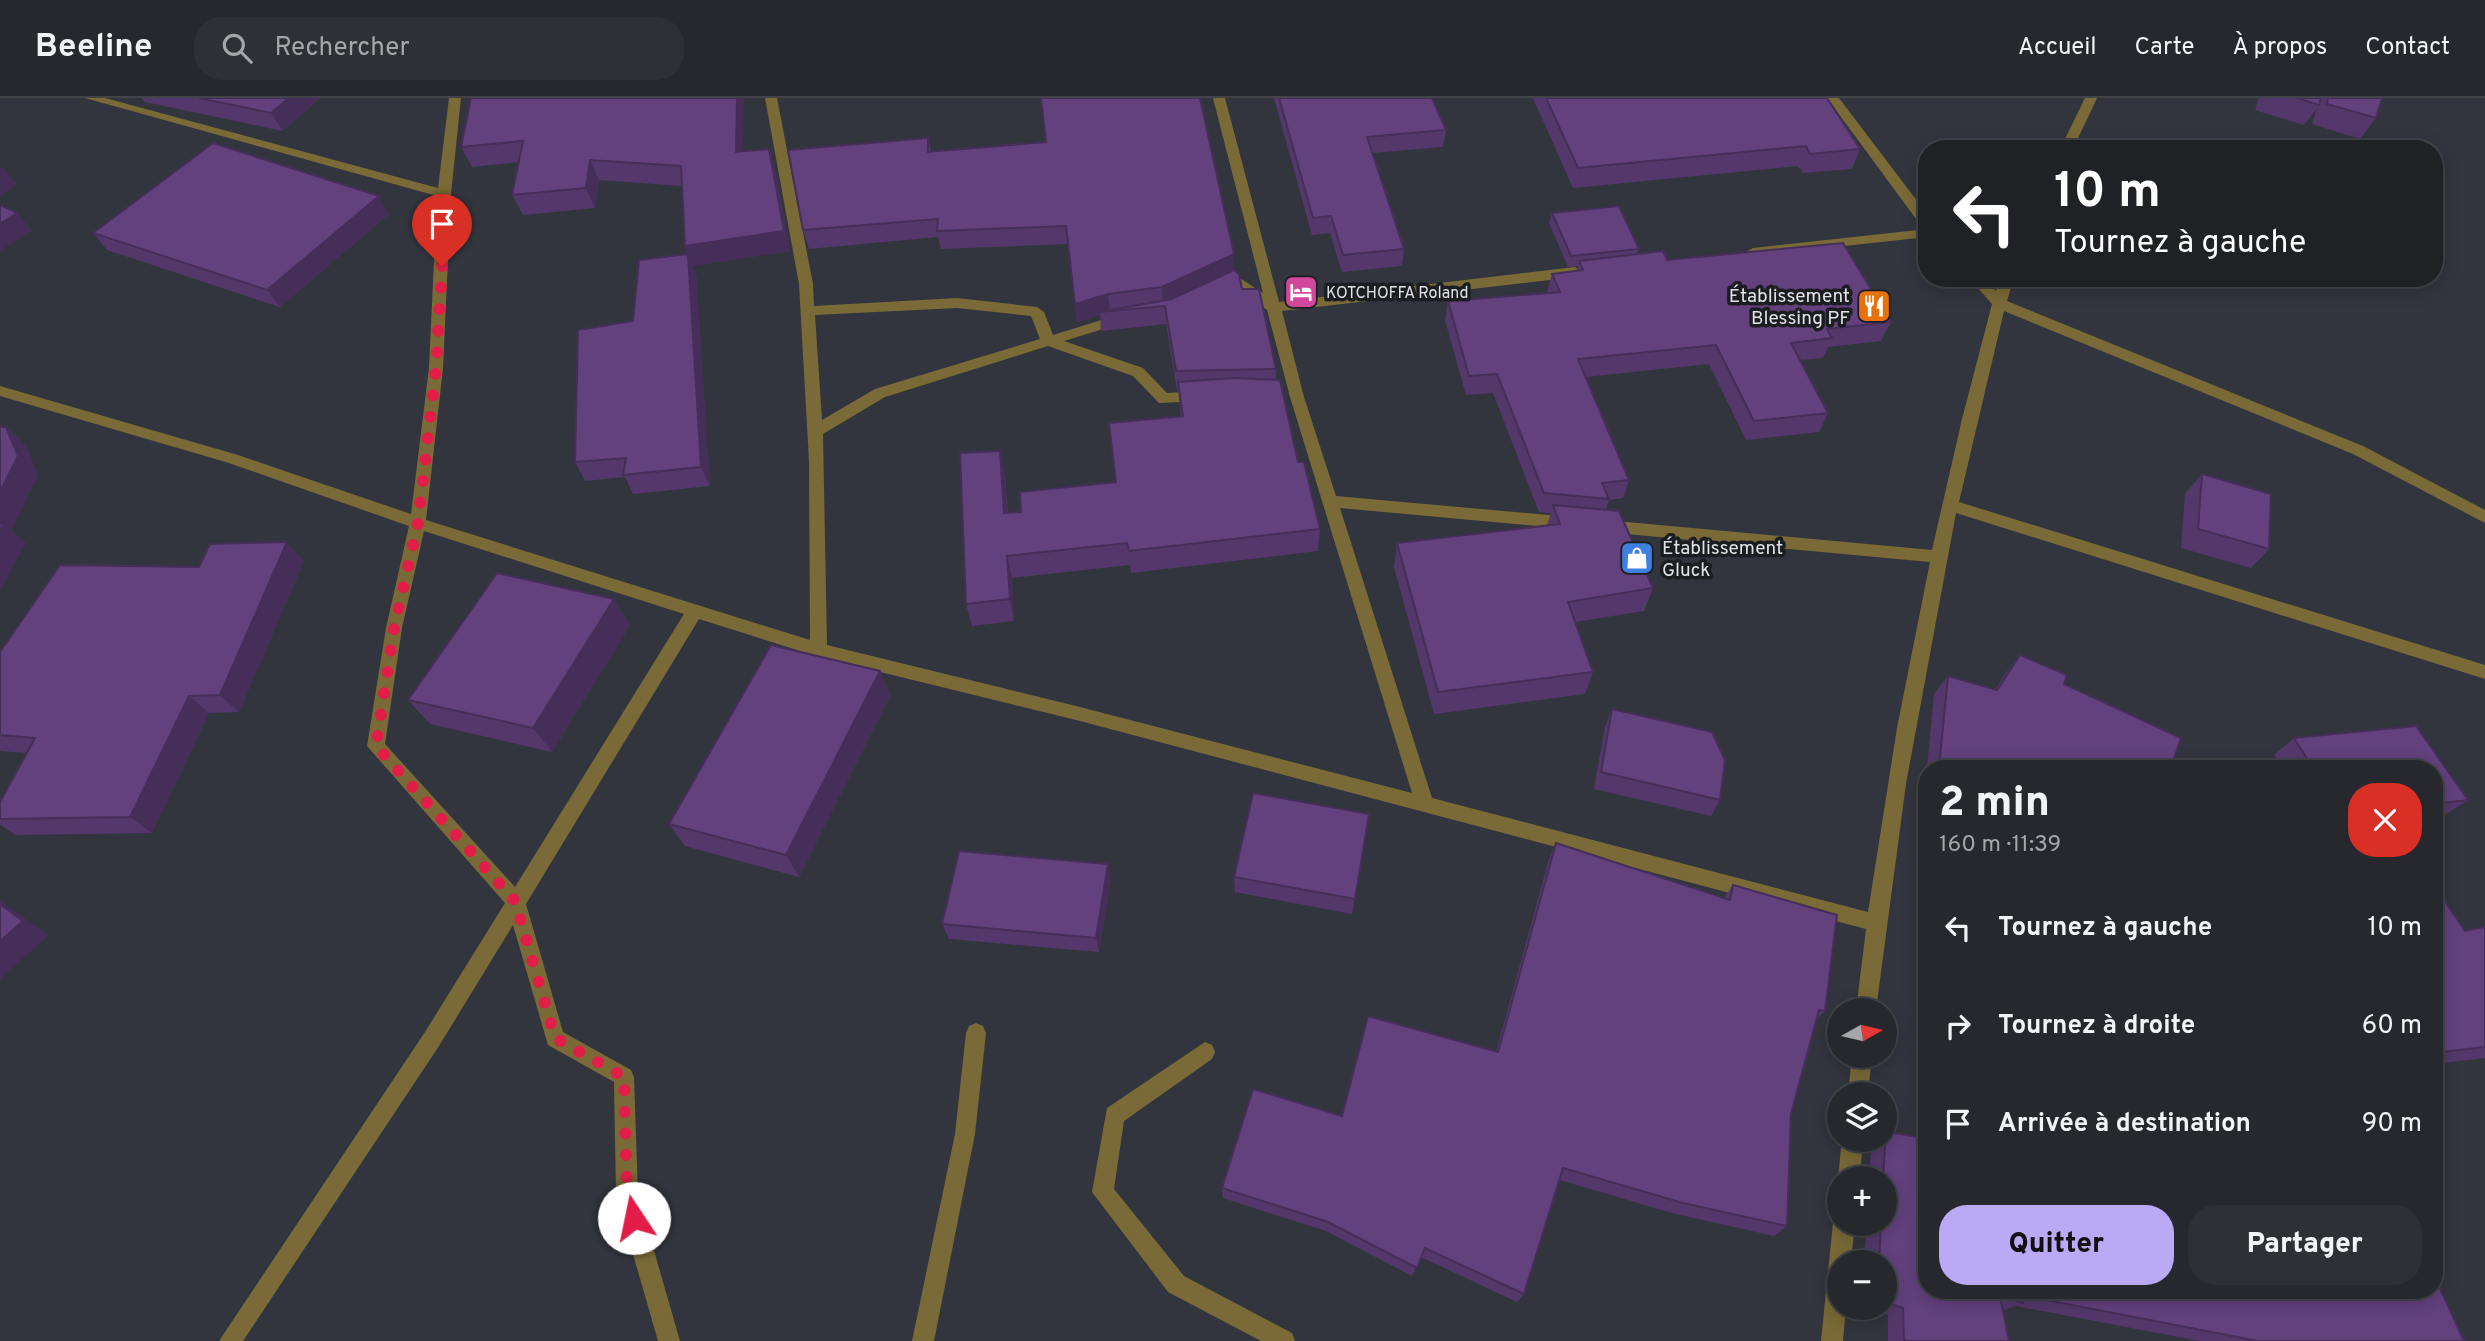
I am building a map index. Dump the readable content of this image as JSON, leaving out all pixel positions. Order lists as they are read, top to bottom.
{
  "places": {
    "hotel": ["KOTCHOFFA Roland"],
    "restaurant": ["Établissement Blessing PF"],
    "shop": ["Établissement Gluck"]
  },
  "north": "right",
  "page": {
    "header": "Beeline",
    "search": "Rechercher",
    "nav": [
      "Accueil",
      "Carte",
      "À propos",
      "Contact"
    ],
    "turn": ["10 m", "Tournez à gauche"],
    "heading": ["2 min", "160 m · 11:39"],
    "list": [
      {
        "name": "Tournez à gauche",
        "value": "10 m"
      },
      {
        "name": "Tournez à droite",
        "value": "60 m"
      },
      {
        "name": "Arrivée à destination",
        "value": "90 m"
      }
    ],
    "map_buttons": ["+", "−"],
    "buttons": ["Quitter", "Partager"]
  }
}
